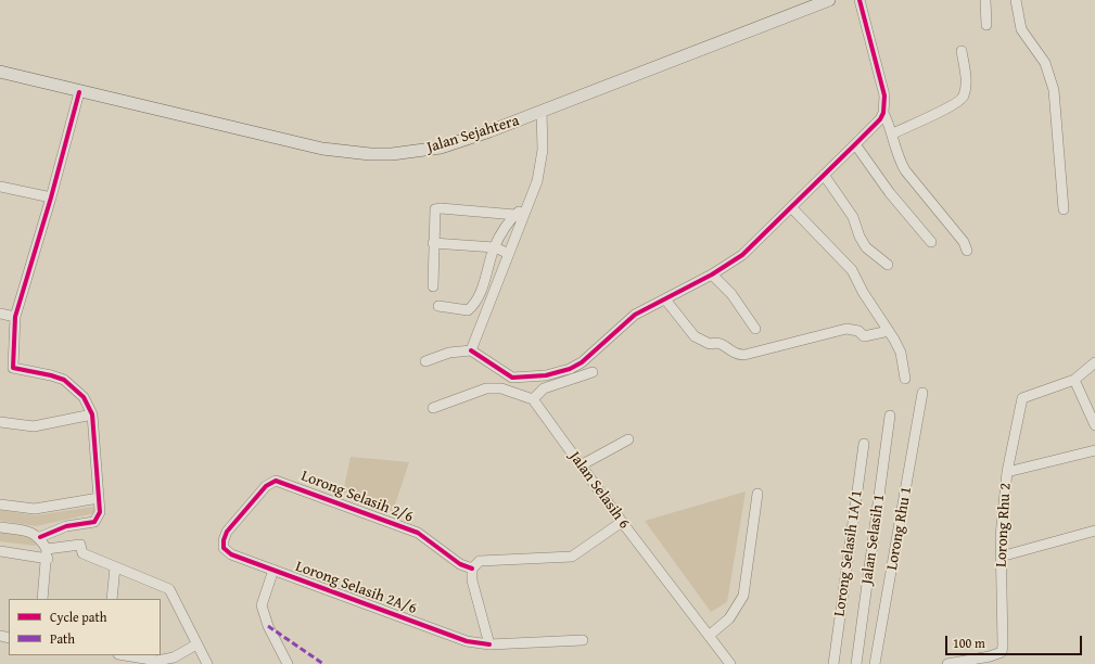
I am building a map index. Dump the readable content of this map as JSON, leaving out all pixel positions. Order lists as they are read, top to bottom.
{
  "streets": {
    "main road": ["Jalan Sejahtera"],
    "street": [
      "Jalan Selasih 6",
      "Lorong Selasih 2/6",
      "Lorong Rhu 2",
      "Lorong Rhu 1",
      "Jalan Selasih 1",
      "Lorong Selasih 1A/1",
      "Lorong Selasih 2A/6"
    ]
  },
  "crossings": [
    ["Lorong Selasih 2/6", "Lorong Selasih 2A/6"]
  ],
  "legend": ["Cycle path", "Path"],
  "scale_bar": "100 m"
}
